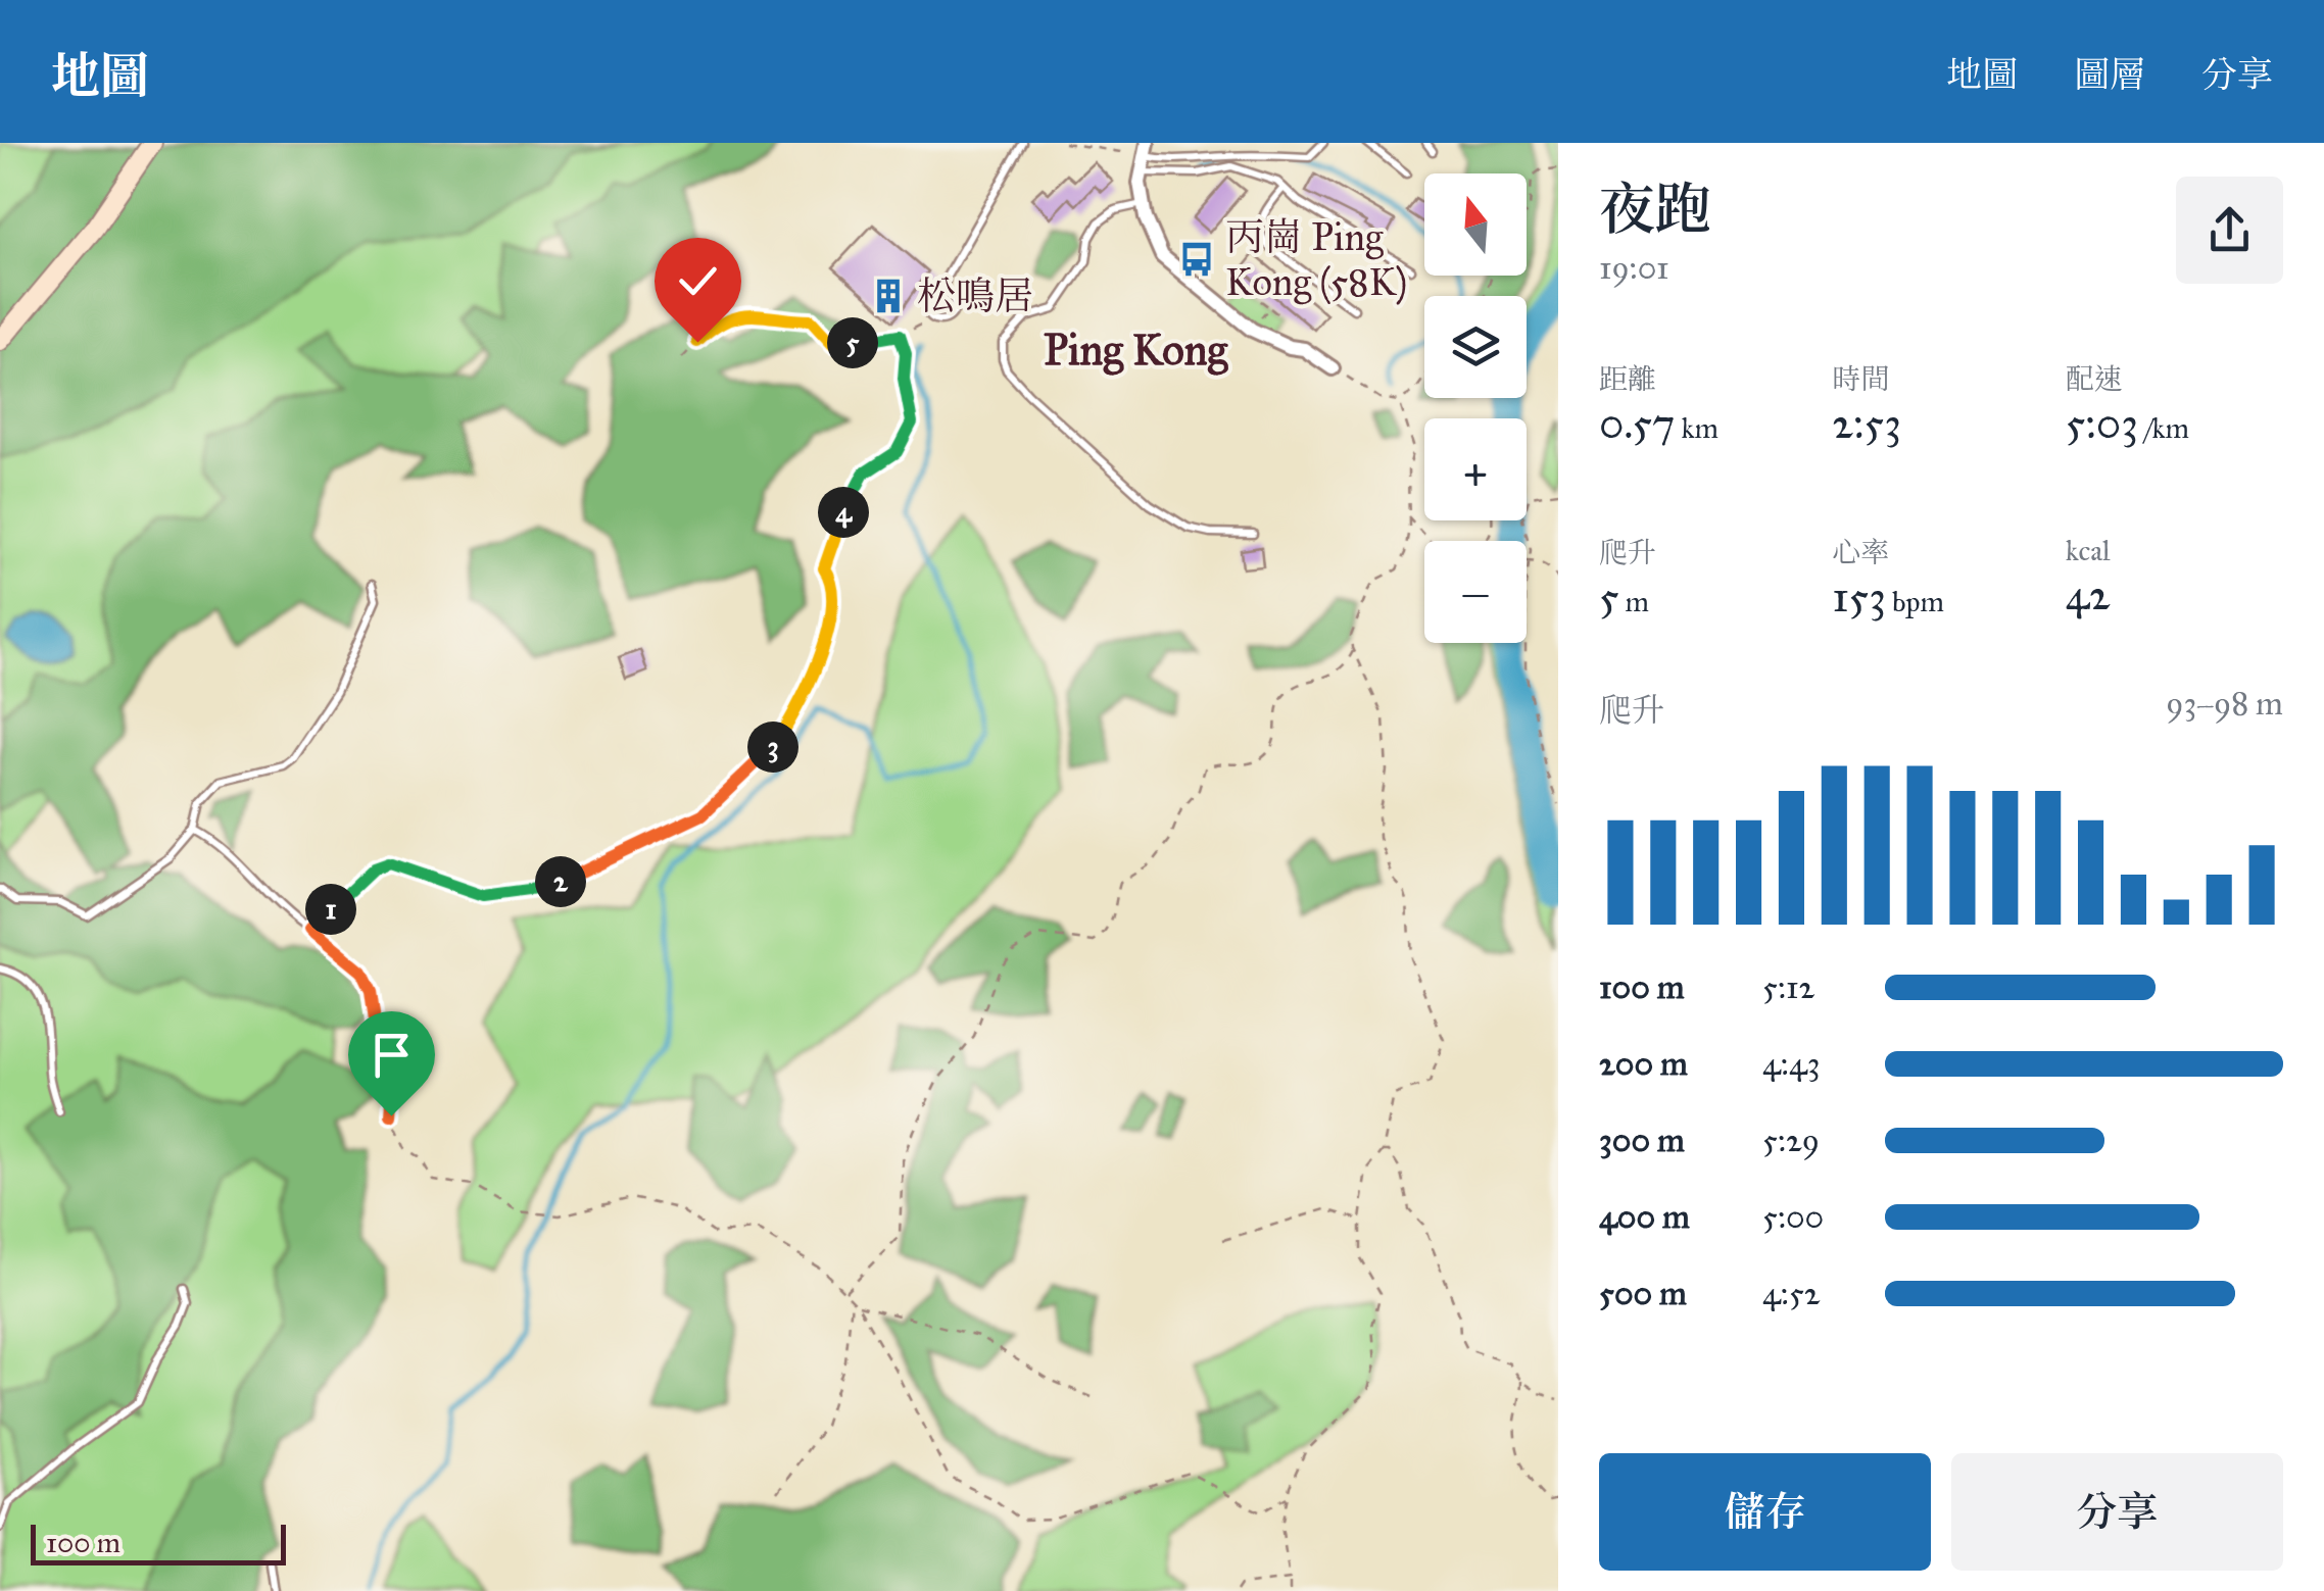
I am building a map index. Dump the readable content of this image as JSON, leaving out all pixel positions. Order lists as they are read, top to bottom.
{
  "districts": ["Ping Kong"],
  "places": {
    "bus stop": ["丙崗 Ping Kong (58K)"],
    "building": ["松鳴居"]
  },
  "scale_bar": "100 m",
  "north": "top",
  "page": {
    "header": "地圖",
    "nav": ["地圖", "圖層", "分享"],
    "heading": ["夜跑", "19:01"],
    "map_buttons": ["+", "−"],
    "stats": [
      ["距離", "0.57 km"],
      ["時間", "2:53"],
      ["配速", "5:03 /km"],
      ["爬升", "5 m"],
      ["心率", "153 bpm"],
      ["kcal", "42"]
    ],
    "pins": [
      "5",
      "4",
      "3",
      "2",
      "1"
    ],
    "chart": ["爬升", "93–98 m"],
    "list": [
      {
        "name": "100 m",
        "note": "5:12"
      },
      {
        "name": "200 m",
        "note": "4:43"
      },
      {
        "name": "300 m",
        "note": "5:29"
      },
      {
        "name": "400 m",
        "note": "5:00"
      },
      {
        "name": "500 m",
        "note": "4:52"
      }
    ],
    "buttons": ["儲存", "分享"],
    "scale": "100 m"
  }
}
